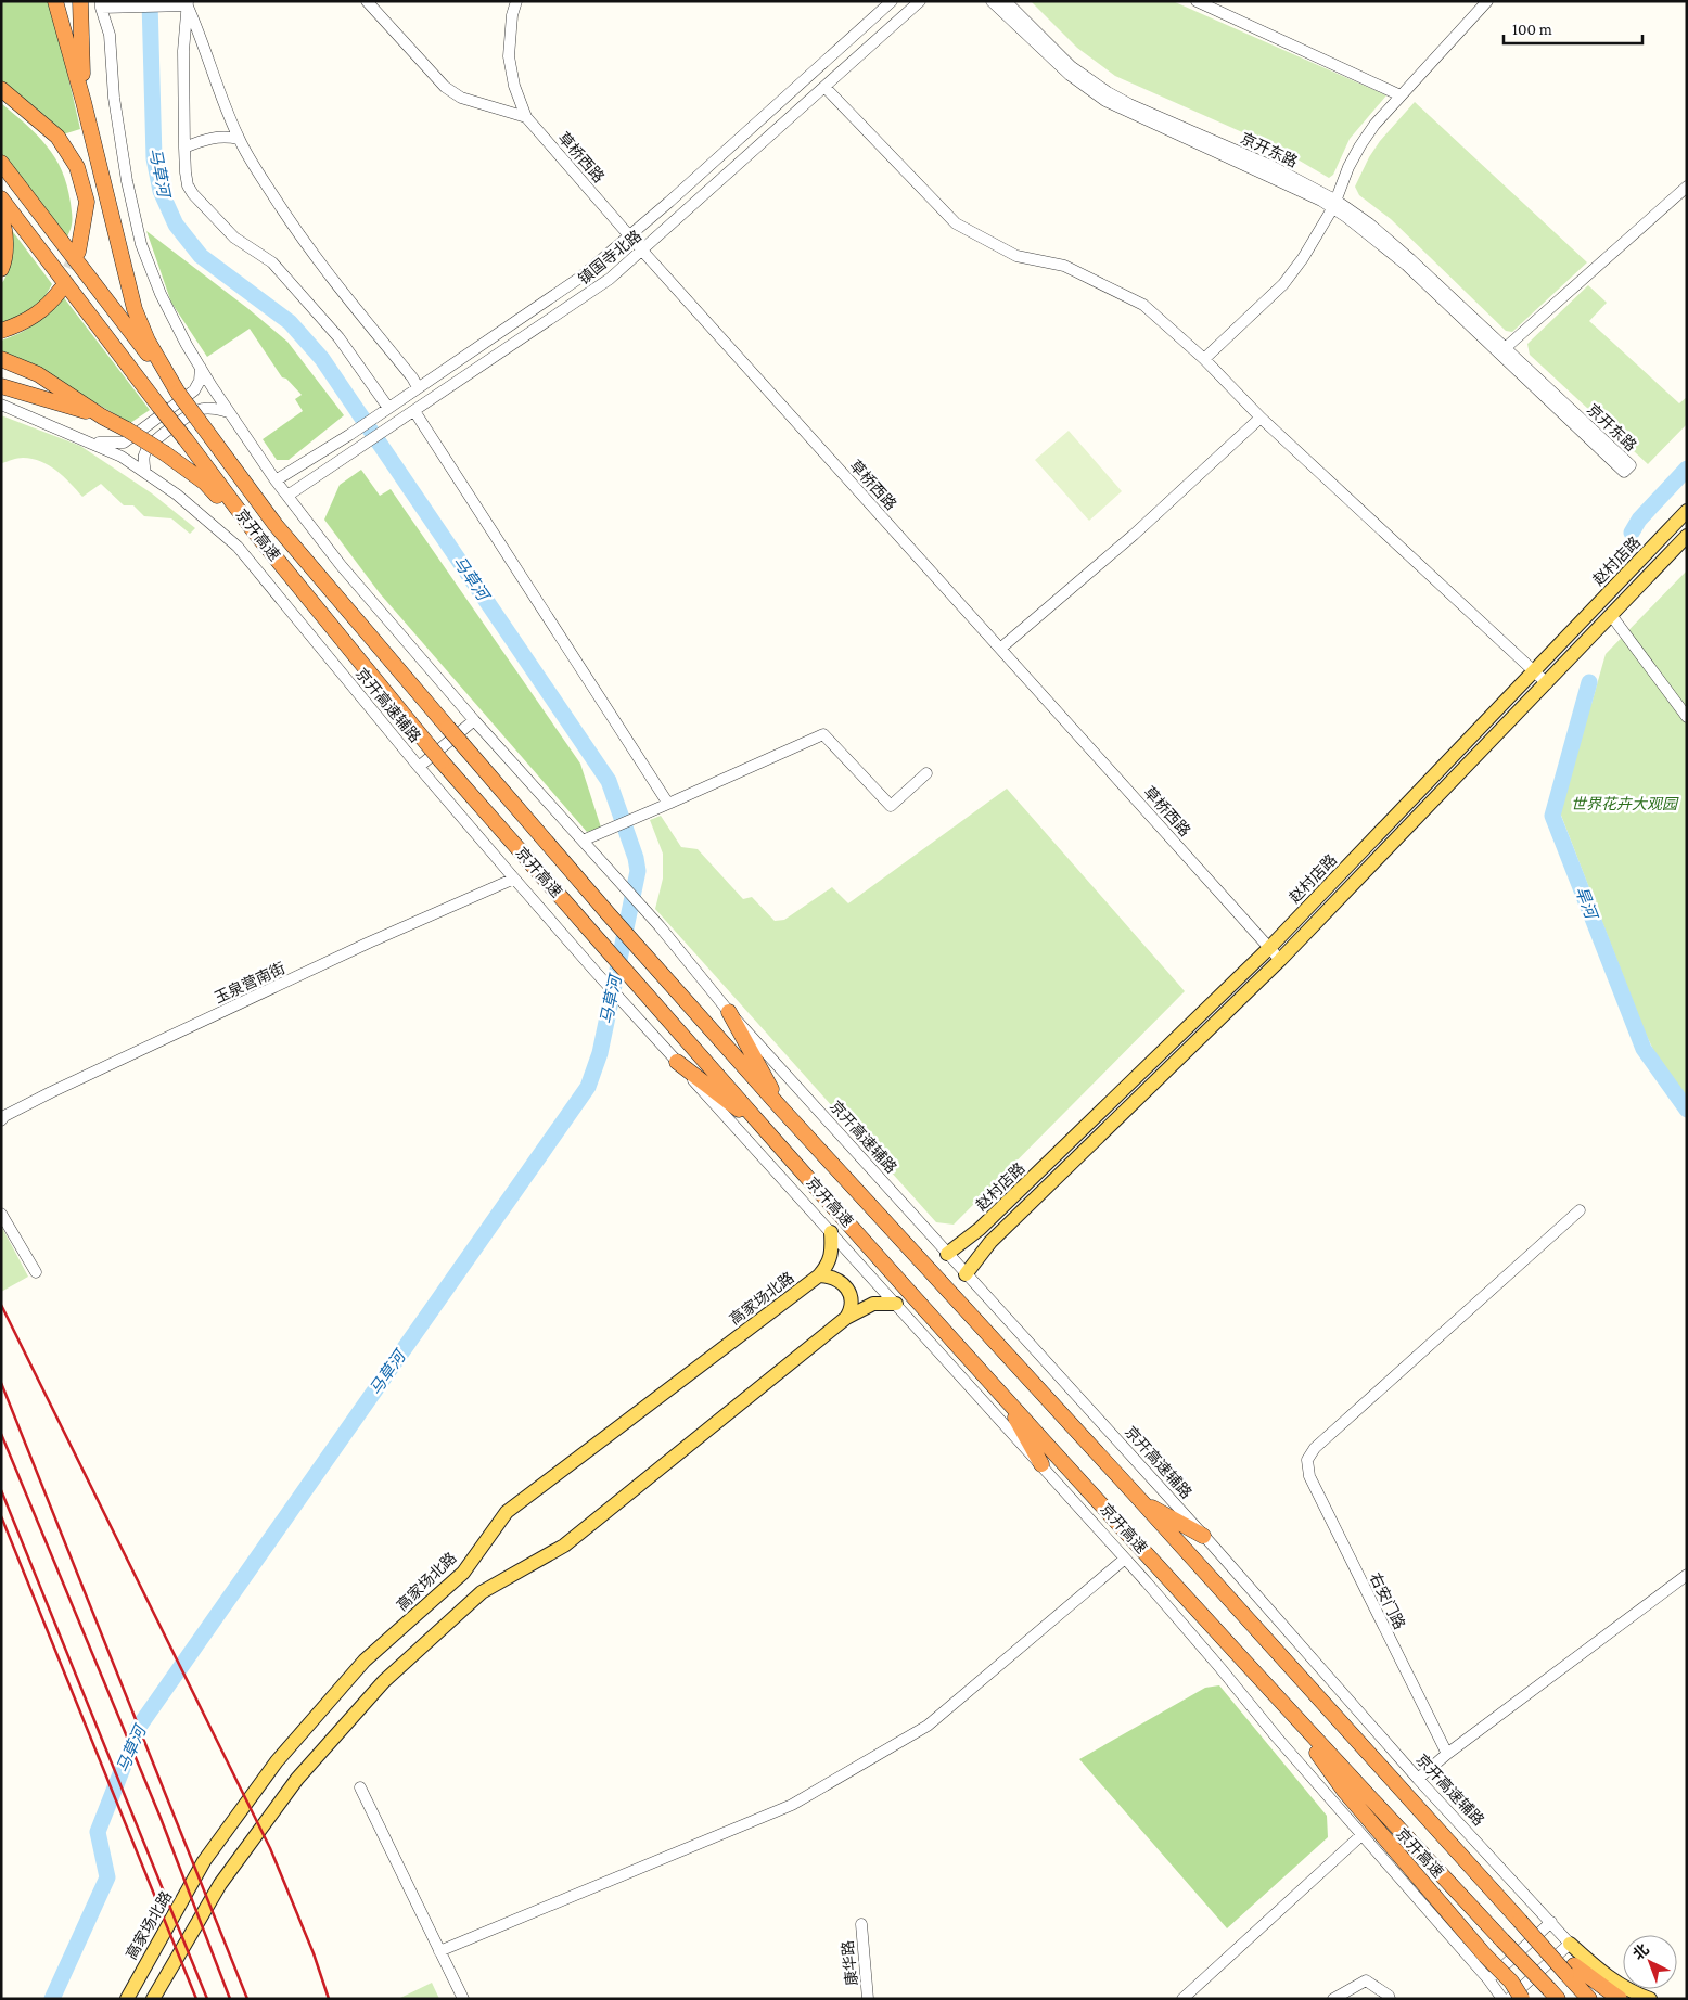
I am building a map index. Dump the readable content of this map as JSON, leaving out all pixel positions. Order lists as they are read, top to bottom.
{
  "streets": {
    "highway": ["京开高速"],
    "main road": ["赵村店路", "京开高速辅路", "高家场北路"],
    "street": [
      "京开东路",
      "草桥西路",
      "镇国寺北路",
      "玉泉营南街",
      "右安门路",
      "康华路"
    ]
  },
  "crossings": [
    ["草桥西路", "镇国寺北路"],
    ["草桥西路", "赵村店路"],
    ["赵村店路", "京开高速辅路"],
    ["京开高速辅路", "玉泉营南街"]
  ],
  "water": ["马草河", "旱河"],
  "parks": ["世界花卉大观园"],
  "scale_bar": "100 m",
  "north": "top left"
}
